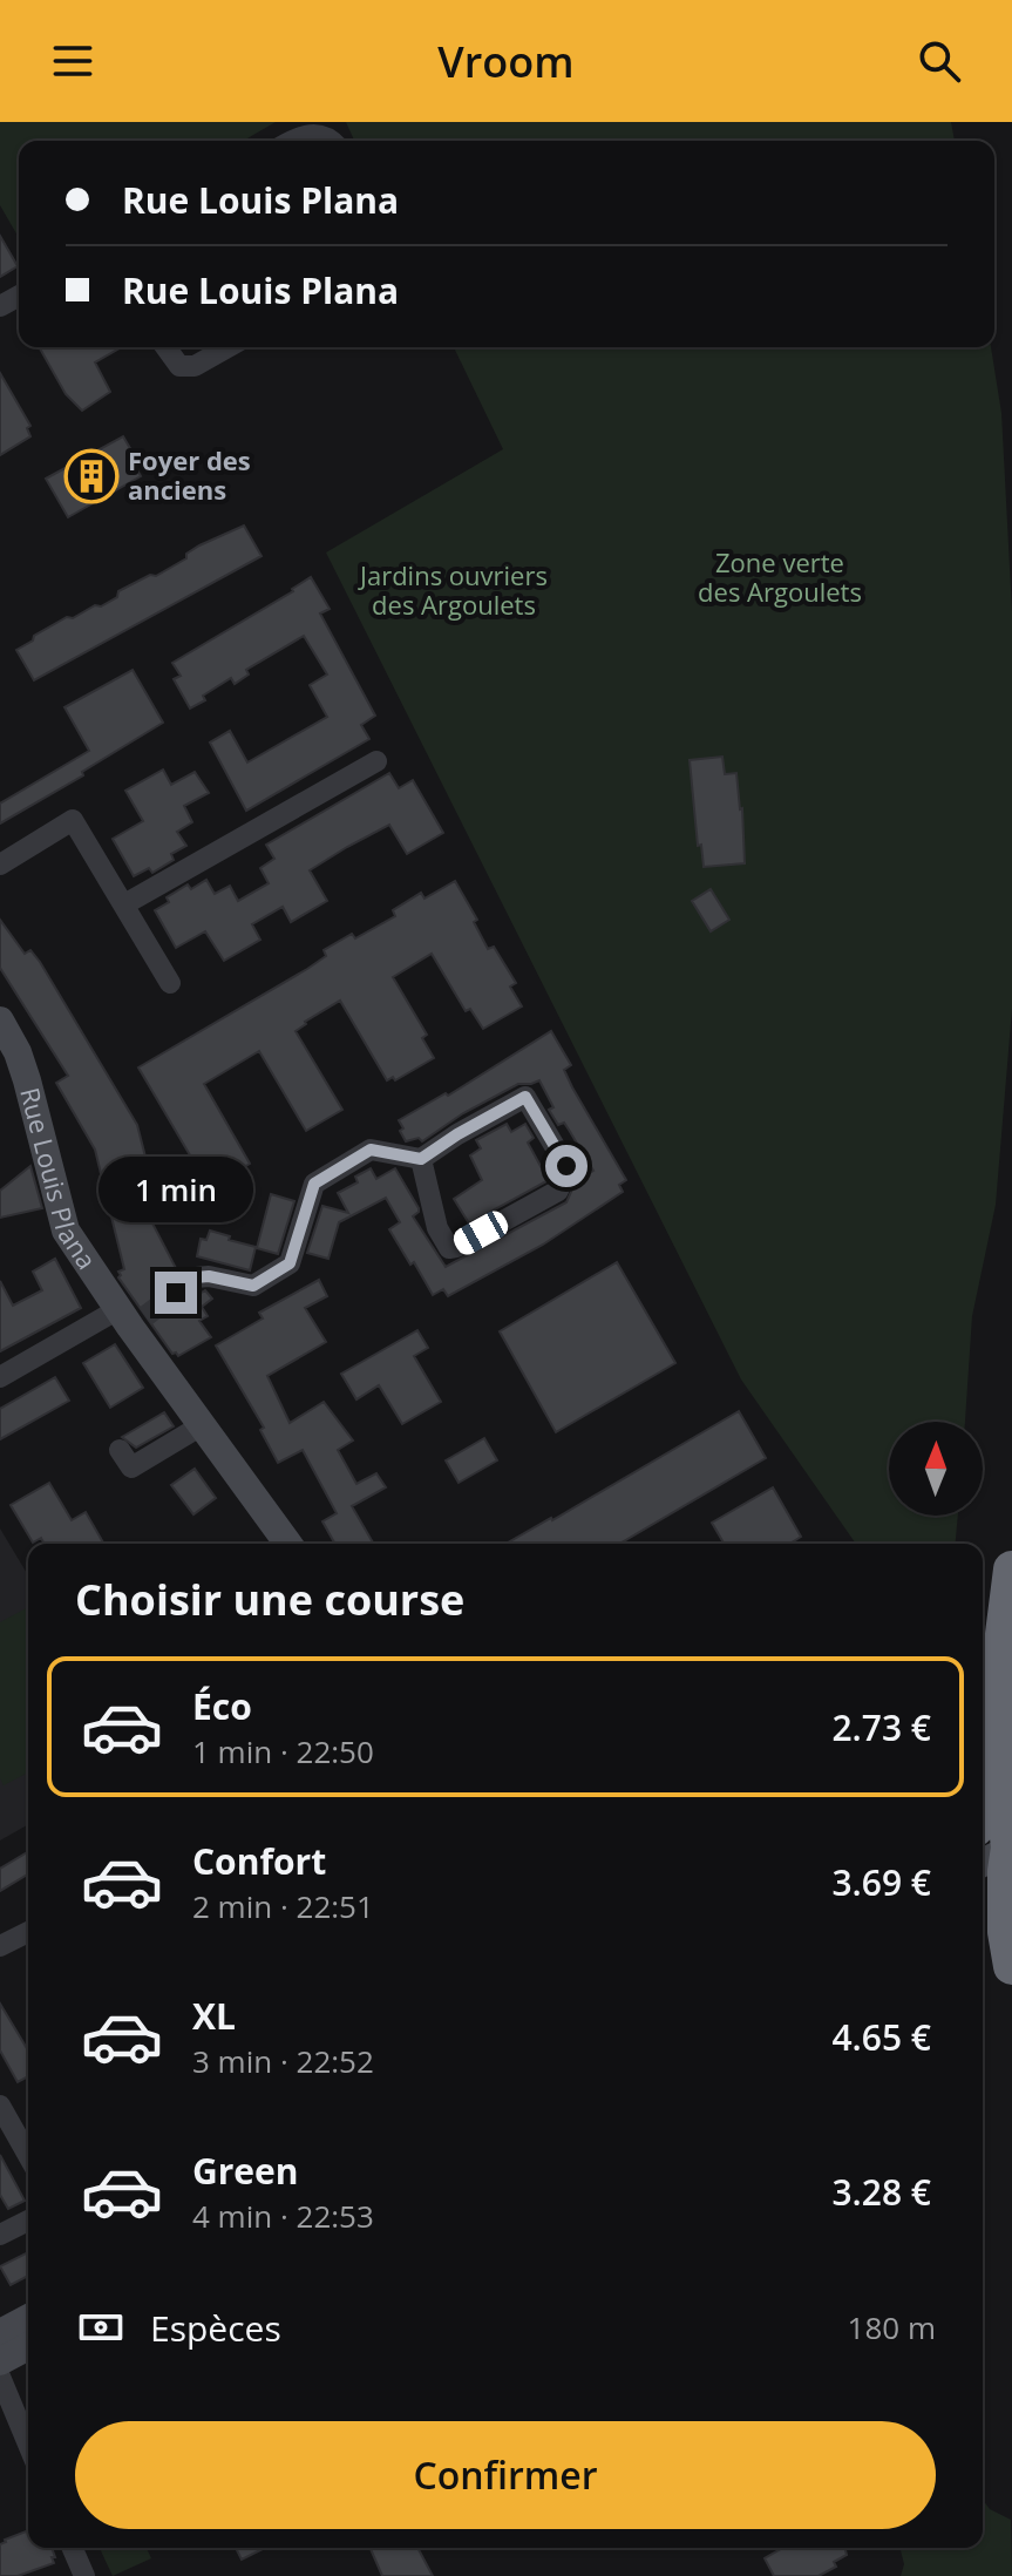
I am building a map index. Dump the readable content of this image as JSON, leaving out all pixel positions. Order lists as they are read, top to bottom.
{
  "streets": {
    "street": ["Rue Louis Plana"]
  },
  "parks": ["Zone verte des Argoulets", "Jardins ouvriers des Argoulets"],
  "places": {
    "building": ["Foyer des anciens"]
  },
  "north": "top",
  "page": {
    "header": "Vroom",
    "banner": ["Rue Louis Plana", "Rue Louis Plana"],
    "bubble": "1 min",
    "heading": "Choisir une course",
    "list": [
      {
        "name": "Éco",
        "note": "1 min · 22:50",
        "value": "2.73 €"
      },
      {
        "name": "Confort",
        "note": "2 min · 22:51",
        "value": "3.69 €"
      },
      {
        "name": "XL",
        "note": "3 min · 22:52",
        "value": "4.65 €"
      },
      {
        "name": "Green",
        "note": "4 min · 22:53",
        "value": "3.28 €"
      }
    ],
    "pay": ["Espèces", "180 m"],
    "buttons": "Confirmer"
  }
}
